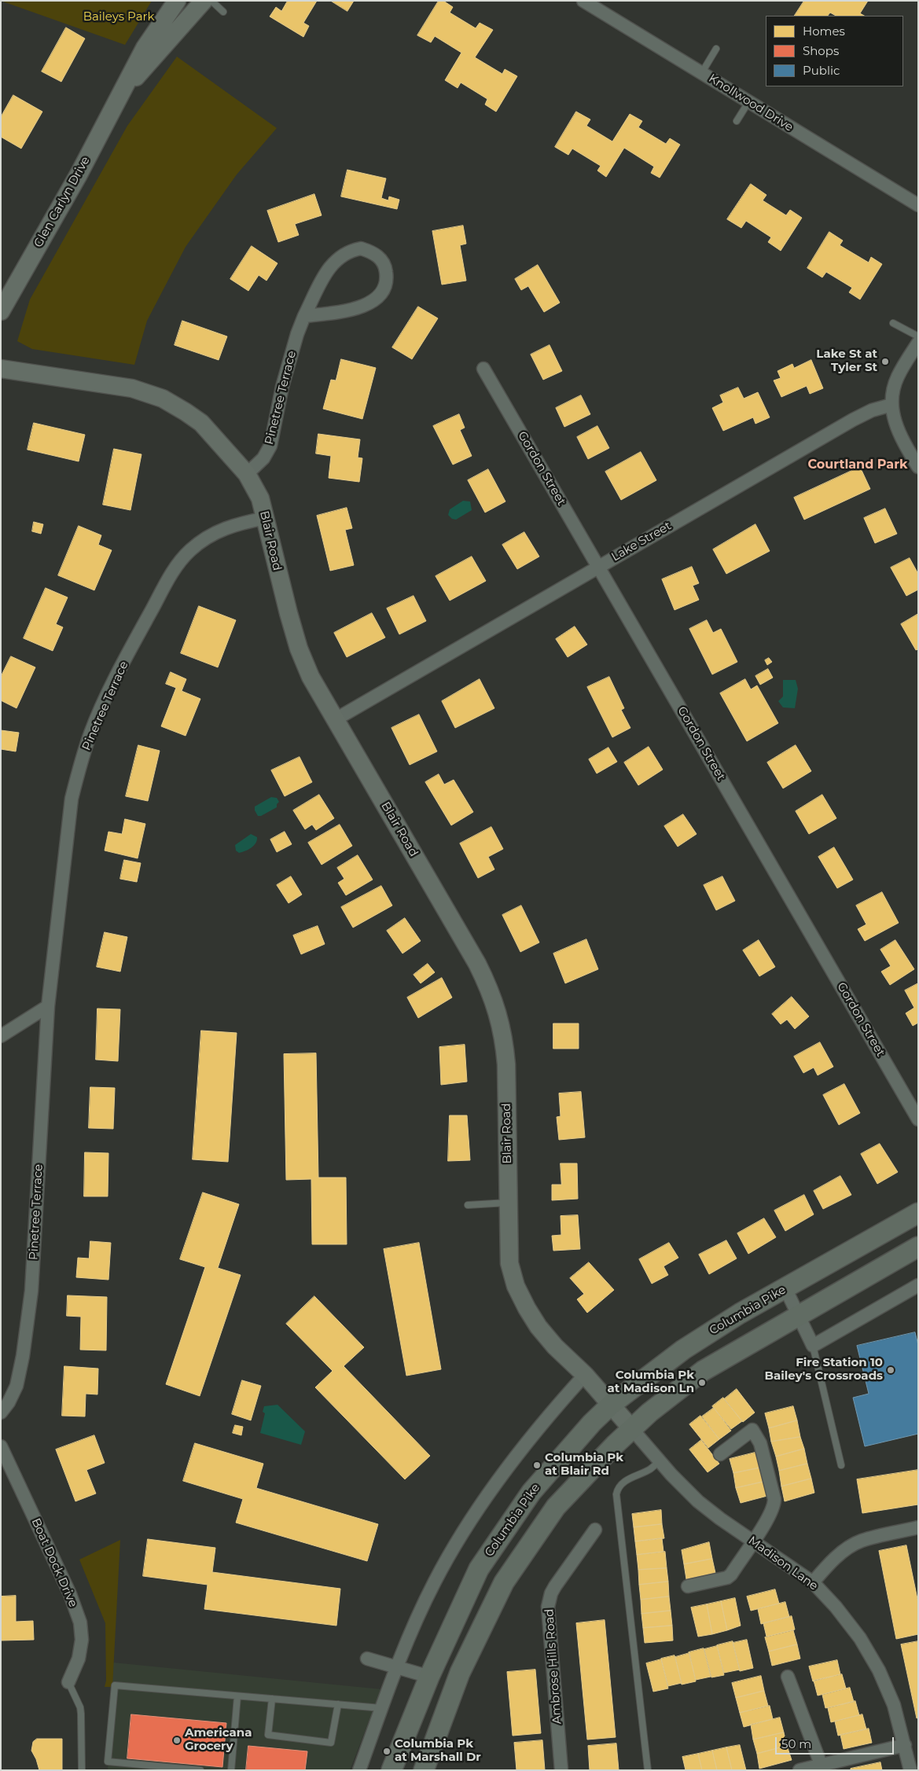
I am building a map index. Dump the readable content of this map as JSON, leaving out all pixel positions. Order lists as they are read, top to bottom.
{
  "streets": {
    "main road": ["Columbia Pike"],
    "street": [
      "Knollwood Drive",
      "Glen Carlyn Drive",
      "Pinetree Terrace",
      "Gordon Street",
      "Blair Road",
      "Lake Street",
      "Boat Dock Drive",
      "Madison Lane",
      "Ambrose Hills Road"
    ]
  },
  "crossings": [
    ["Pinetree Terrace", "Blair Road"],
    ["Gordon Street", "Lake Street"],
    ["Blair Road", "Lake Street"],
    ["Blair Road", "Columbia Pike"],
    ["Blair Road", "Madison Lane"]
  ],
  "districts": ["Courtland Park"],
  "parks": ["Baileys Park"],
  "places": [
    "Lake St at Tyler St",
    "Fire Station 10 Bailey's Crossroads",
    "Columbia Pk at Madison Ln",
    "Columbia Pk at Blair Rd",
    "Americana Grocery",
    "Columbia Pk at Marshall Dr"
  ],
  "legend": ["Homes", "Shops", "Public"],
  "scale_bar": "50 m"
}
